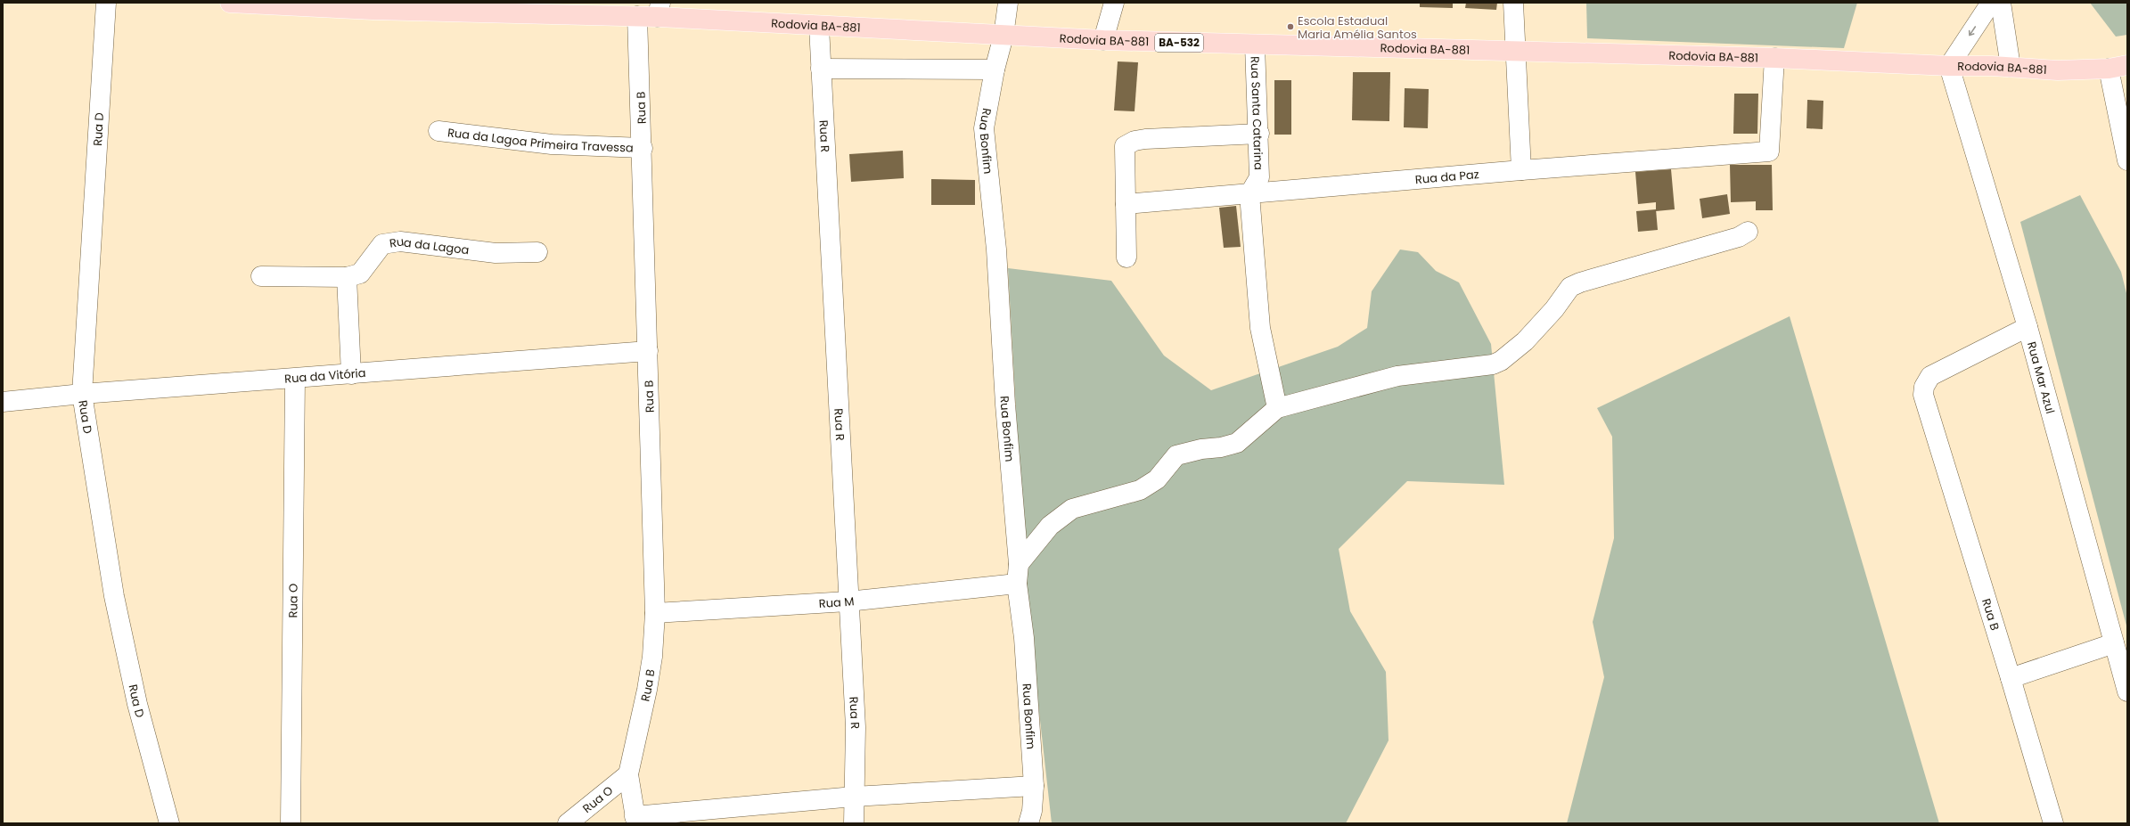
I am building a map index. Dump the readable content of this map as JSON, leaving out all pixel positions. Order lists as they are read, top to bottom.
{
  "streets": {
    "main road": ["Rodovia BA-881", "BA-532"],
    "street": [
      "Rua B",
      "Rua Santa Catarina",
      "Rua D",
      "Rua R",
      "Rua da Lagoa Primeira Travessa",
      "Rua Bonfim",
      "Rua da Paz",
      "Rua da Lagoa",
      "Rua da Vitória",
      "Rua Mar Azul",
      "Rua O",
      "Rua M"
    ]
  },
  "crossings": [
    ["Rodovia BA-881", "Rua B"],
    ["Rodovia BA-881", "Rua Santa Catarina"],
    ["Rodovia BA-881", "Rua R"],
    ["Rodovia BA-881", "Rua Bonfim"],
    ["Rodovia BA-881", "Rua da Paz"],
    ["Rodovia BA-881", "Rua Mar Azul"],
    ["Rua B", "Rua da Lagoa Primeira Travessa"],
    ["Rua B", "Rua da Vitória"],
    ["Rua B", "Rua Mar Azul"],
    ["Rua B", "Rua O"],
    ["Rua B", "Rua M"],
    ["Rua Santa Catarina", "Rua da Paz"],
    ["Rua D", "Rua da Vitória"],
    ["Rua R", "Rua M"],
    ["Rua Bonfim", "Rua M"],
    ["Rua da Vitória", "Rua O"]
  ],
  "places": ["Escola Estadual Maria Amélia Santos"]
}
